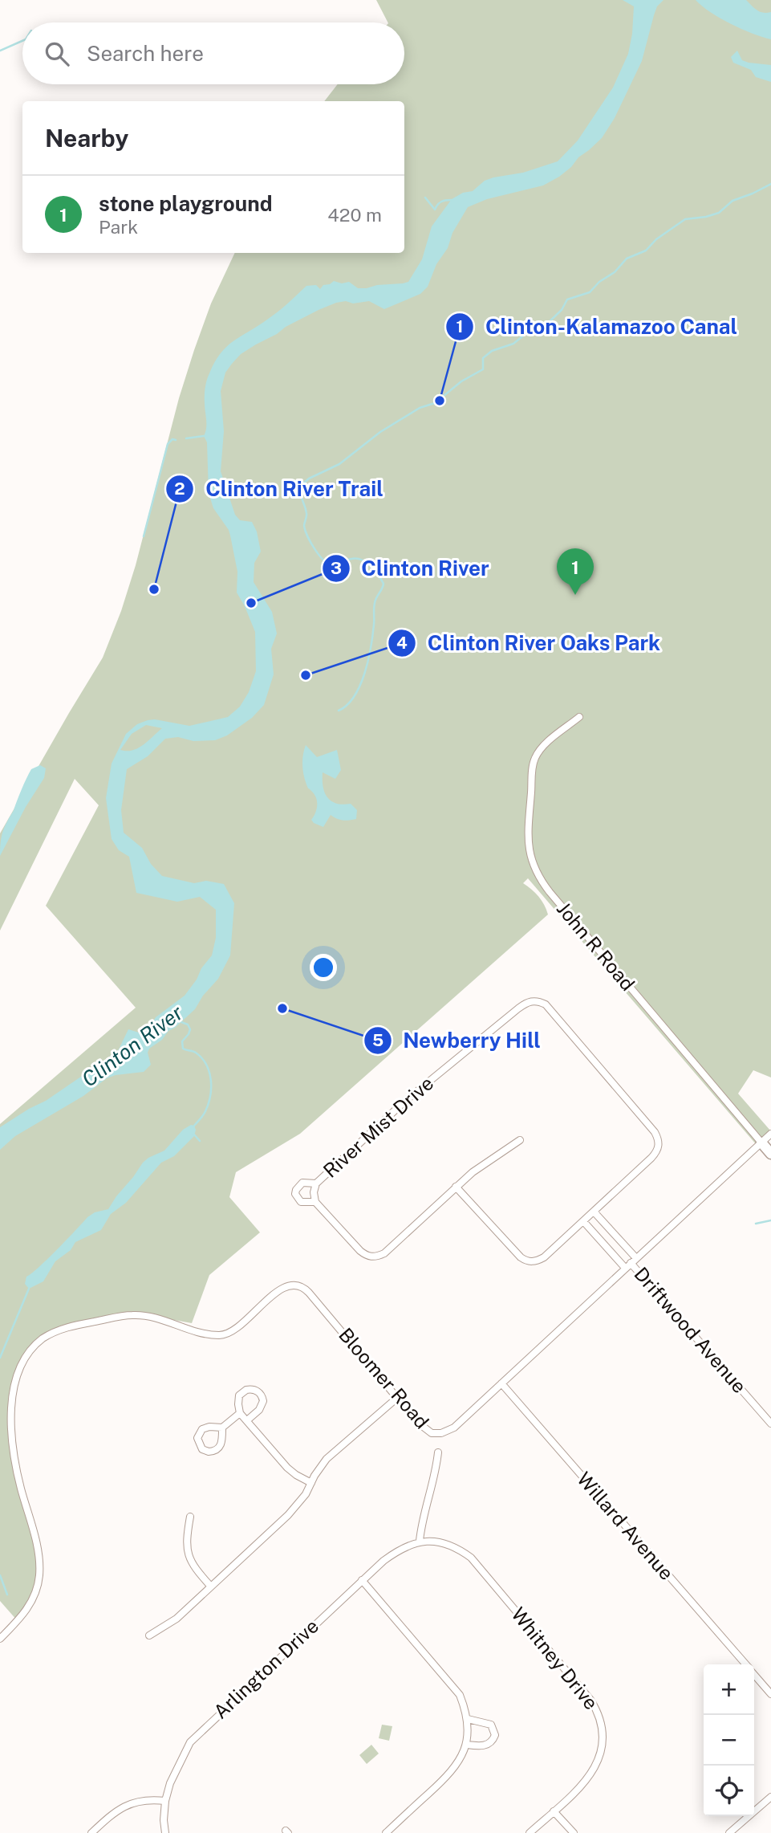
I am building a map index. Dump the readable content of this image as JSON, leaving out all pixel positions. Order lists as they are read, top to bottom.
{
  "streets": {
    "street": [
      "John R Road",
      "River Mist Drive",
      "Driftwood Avenue",
      "Bloomer Road",
      "Willard Avenue",
      "Whitney Drive",
      "Arlington Drive"
    ]
  },
  "crossings": [
    ["John R Road", "Bloomer Road"],
    ["Driftwood Avenue", "Bloomer Road"],
    ["Bloomer Road", "Willard Avenue"],
    ["Whitney Drive", "Arlington Drive"]
  ],
  "water": ["Clinton River"],
  "places": [
    "Clinton-Kalamazoo Canal",
    "Clinton River Trail",
    "Clinton River",
    "Clinton River Oaks Park",
    "Newberry Hill"
  ],
  "page": {
    "search": "Search here",
    "heading": "Nearby",
    "list": [
      {
        "mark": "1",
        "name": "stone playground",
        "note": "Park",
        "value": "420 m"
      }
    ],
    "pins": "1",
    "map_buttons": ["+", "−"]
  }
}
